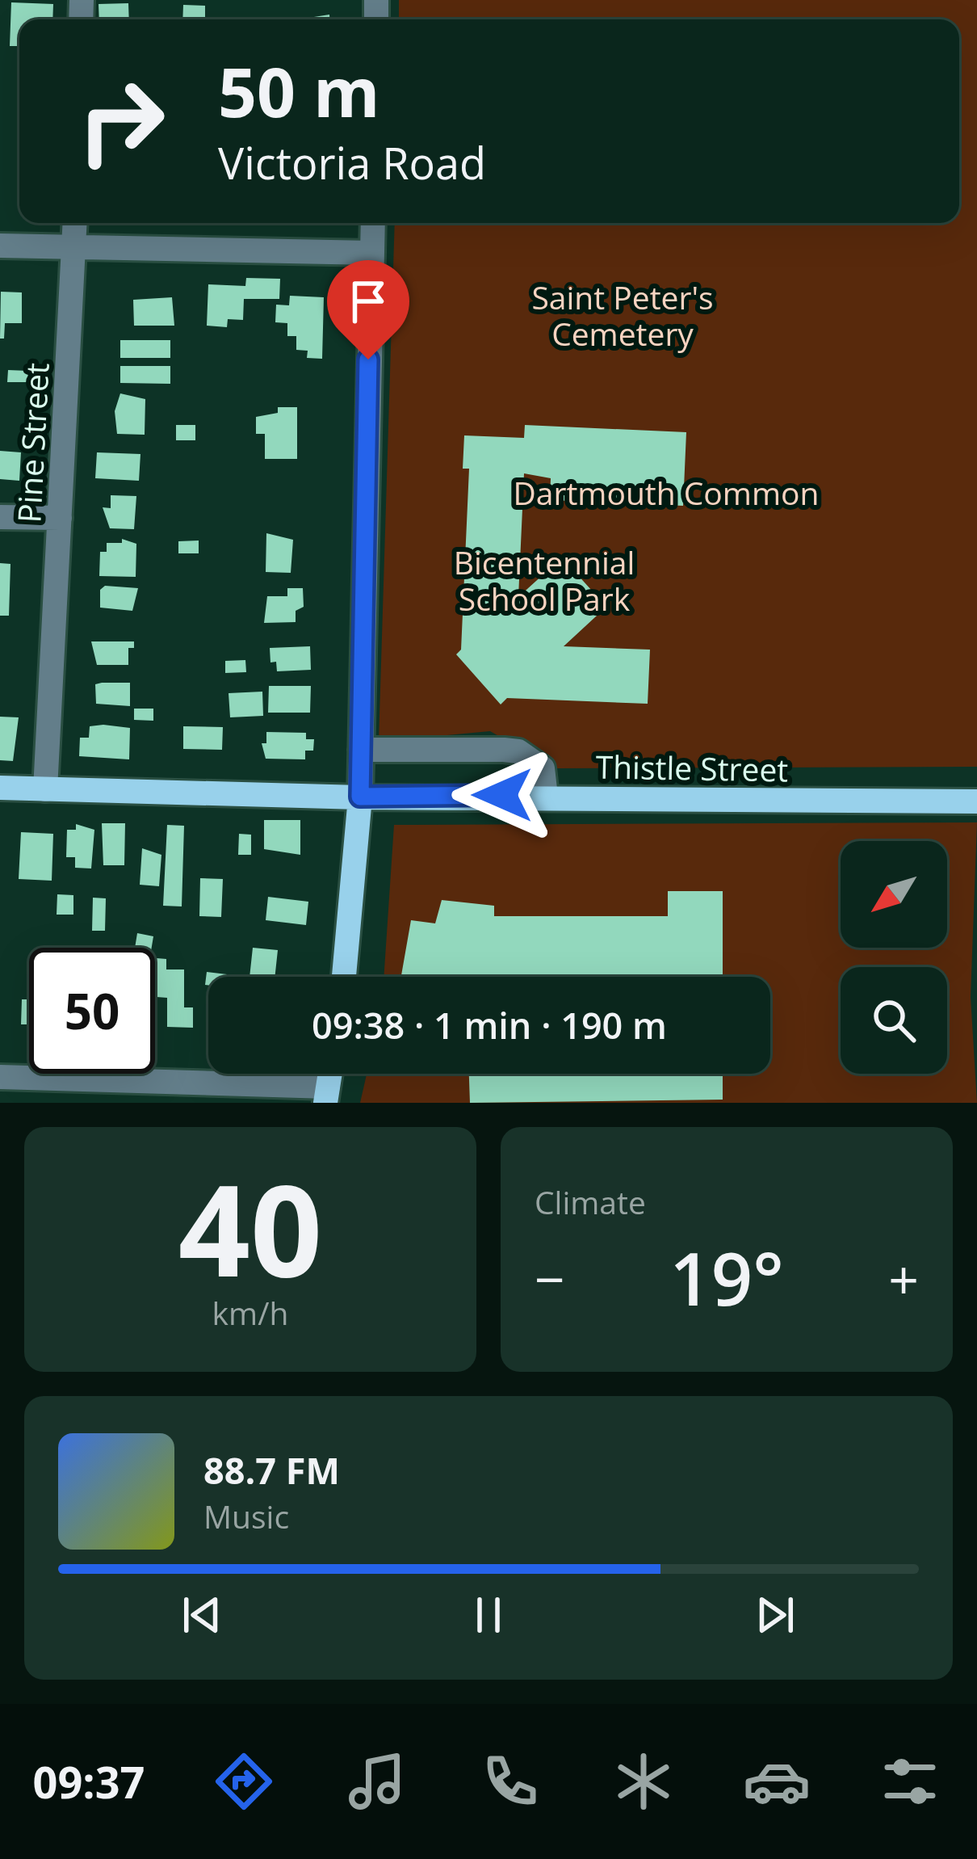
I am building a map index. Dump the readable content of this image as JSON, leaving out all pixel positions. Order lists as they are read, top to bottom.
{
  "streets": {
    "main road": ["Thistle Street"],
    "street": ["Pine Street"]
  },
  "crossings": [
    ["Pine Street", "Thistle Street"]
  ],
  "parks": ["Saint Peter's Cemetery", "Dartmouth Common", "Bicentennial School Park"],
  "north": "bottom left",
  "page": {
    "turn": ["50 m", "Victoria Road"],
    "limit": "50",
    "trip": "09:38 · 1 min · 190 m",
    "tile": [
      ["40", "km/h"],
      "Climate"
    ],
    "heat": ["−", "19°", "+"],
    "song": ["88.7 FM", "Music"],
    "tabs": "09:37"
  }
}
